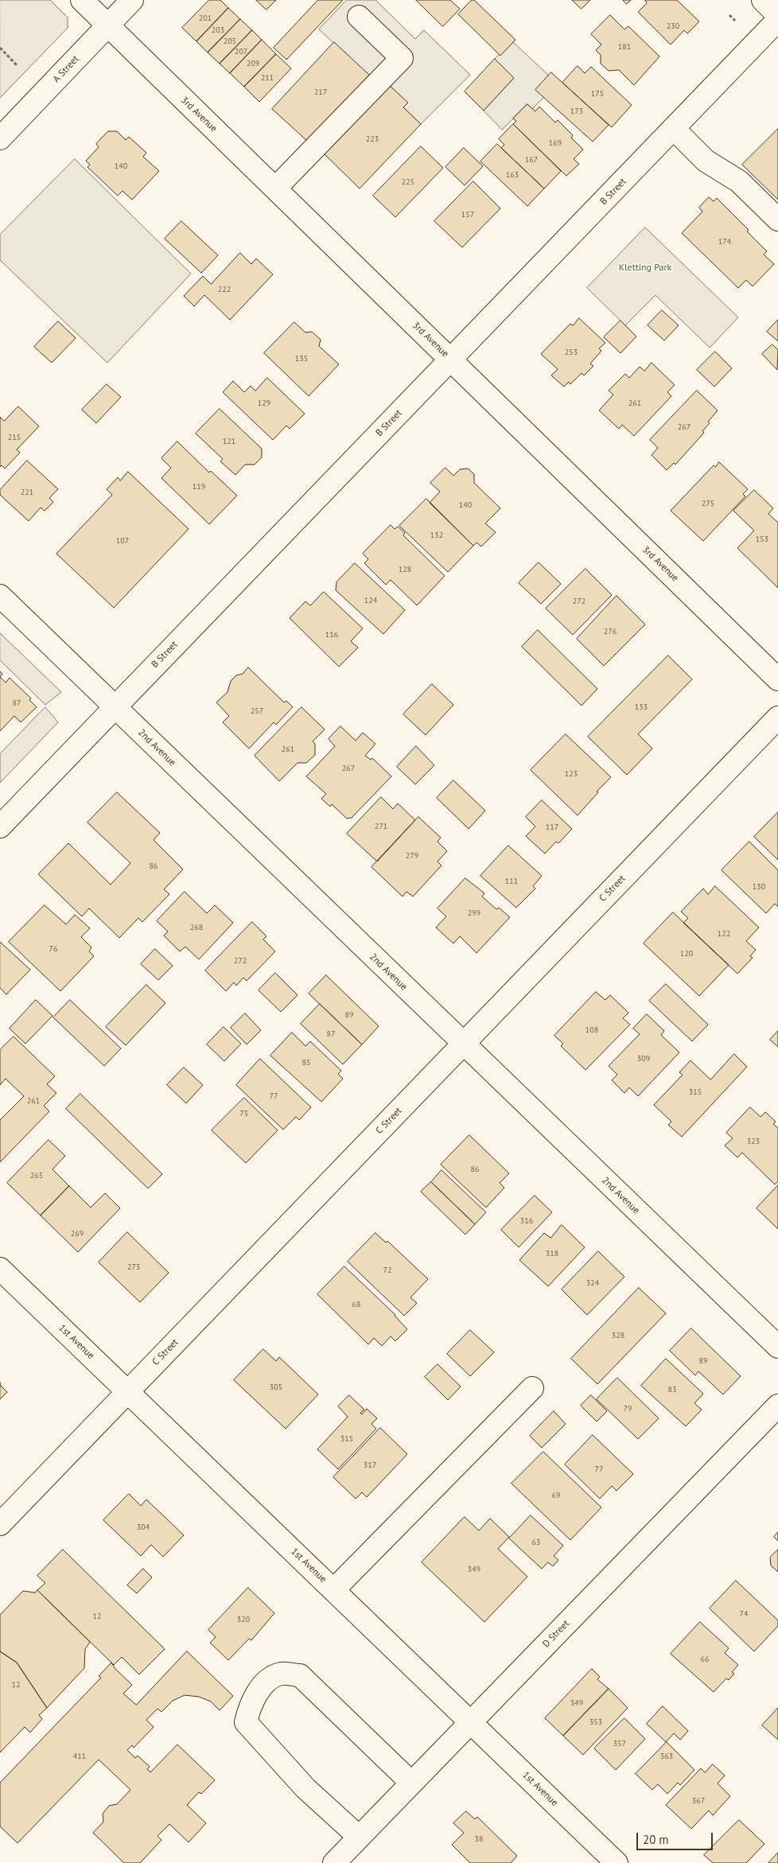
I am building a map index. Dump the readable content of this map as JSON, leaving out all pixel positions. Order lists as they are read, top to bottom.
{
  "streets": {
    "street": [
      "A Street",
      "3rd Avenue",
      "B Street",
      "2nd Avenue",
      "C Street",
      "1st Avenue",
      "D Street"
    ]
  },
  "crossings": [
    ["A Street", "3rd Avenue"],
    ["3rd Avenue", "B Street"],
    ["B Street", "2nd Avenue"],
    ["2nd Avenue", "C Street"],
    ["C Street", "1st Avenue"],
    ["1st Avenue", "D Street"]
  ],
  "parks": ["Kletting Park"],
  "house_numbers": [
    "201",
    "230",
    "203",
    "205",
    "181",
    "207",
    "209",
    "211",
    "217",
    "175",
    "173",
    "223",
    "169",
    "167",
    "140",
    "163",
    "225",
    "157",
    "174",
    "222",
    "253",
    "135",
    "129",
    "261",
    "267",
    "215",
    "121",
    "119",
    "221",
    "275",
    "140",
    "132",
    "153",
    "107",
    "128",
    "124",
    "272",
    "276",
    "116",
    "87",
    "133",
    "257",
    "261",
    "267",
    "123",
    "271",
    "117",
    "279",
    "86",
    "111",
    "130",
    "299",
    "268",
    "122",
    "76",
    "120",
    "272",
    "89",
    "108",
    "87",
    "309",
    "85",
    "315",
    "77",
    "261",
    "75",
    "323",
    "86",
    "265",
    "316",
    "269",
    "318",
    "273",
    "72",
    "324",
    "68",
    "328",
    "89",
    "305",
    "83",
    "79",
    "315",
    "317",
    "77",
    "69",
    "304",
    "63",
    "349",
    "74",
    "12",
    "320",
    "66",
    "12",
    "349",
    "353",
    "357",
    "411",
    "363",
    "367",
    "38"
  ],
  "scale_bar": "20 m"
}
